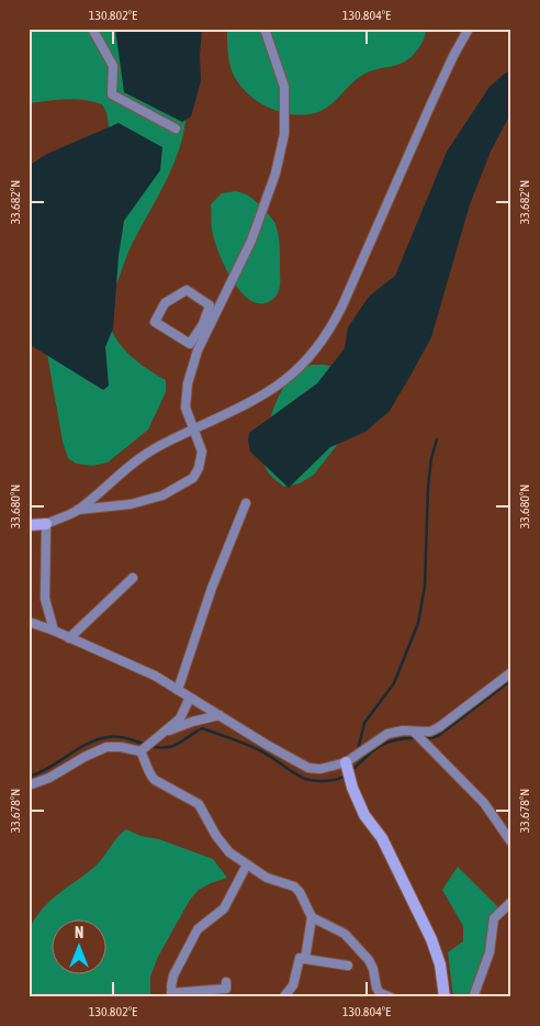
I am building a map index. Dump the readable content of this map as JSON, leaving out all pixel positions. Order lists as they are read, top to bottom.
{
  "north": "top",
  "coordinates": [
    "130.802°E",
    "130.804°E",
    "33.682°N",
    "33.680°N",
    "33.678°N"
  ]
}
